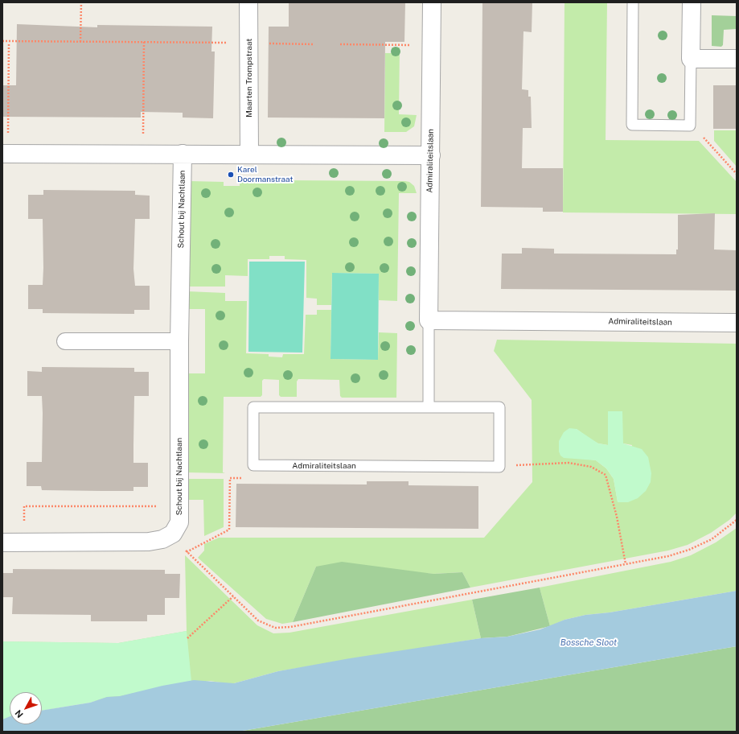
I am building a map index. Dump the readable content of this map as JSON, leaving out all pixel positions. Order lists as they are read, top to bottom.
{
  "streets": {
    "street": ["Maarten Trompstraat", "Admiraliteitslaan", "Schout bij Nachtlaan"]
  },
  "water": ["Bossche Sloot"],
  "places": ["Karel Doormanstraat"],
  "north": "bottom left"
}
